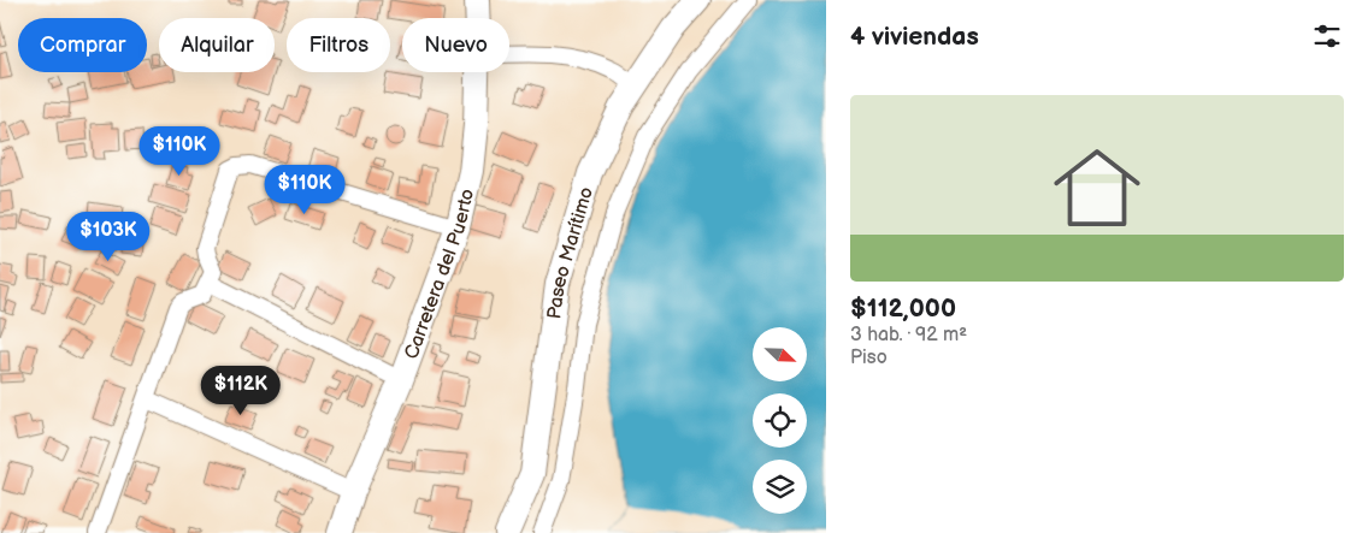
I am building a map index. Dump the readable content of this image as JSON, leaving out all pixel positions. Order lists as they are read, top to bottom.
{
  "streets": {
    "street": ["Paseo Marítimo", "Carretera del Puerto"]
  },
  "north": "bottom right",
  "page": {
    "heading": "4 viviendas",
    "chip": [
      "Comprar",
      "Alquilar",
      "Filtros",
      "Nuevo"
    ],
    "list": [
      {
        "name": "$112,000",
        "note": "3 hab. · 92 m² · Piso"
      }
    ],
    "price": [
      "$110K",
      "$110K",
      "$103K",
      "$112K"
    ]
  }
}
